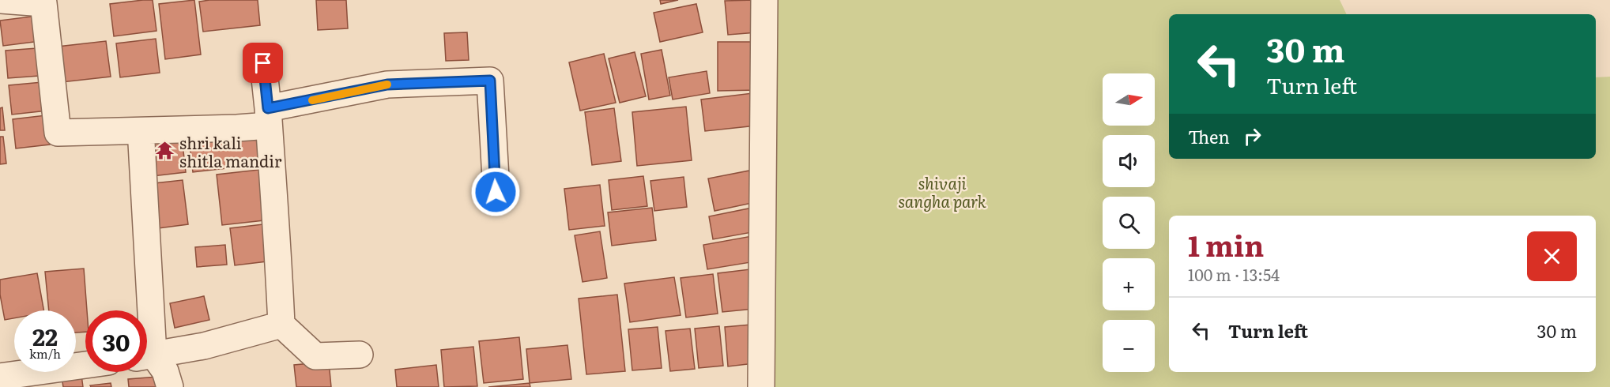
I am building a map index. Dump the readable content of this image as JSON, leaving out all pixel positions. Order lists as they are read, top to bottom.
{
  "parks": ["shivaji sangha park"],
  "places": {
    "temple": ["shri kali shitla mandir"]
  },
  "north": "right",
  "page": {
    "turn": ["30 m", "Turn left"],
    "map_buttons": ["+", "−"],
    "then": "Then",
    "heading": ["1 min", "100 m · 13:54"],
    "list": [
      {
        "name": "Turn left",
        "value": "30 m"
      }
    ],
    "speed": "22 km/h",
    "limit": "30"
  }
}
